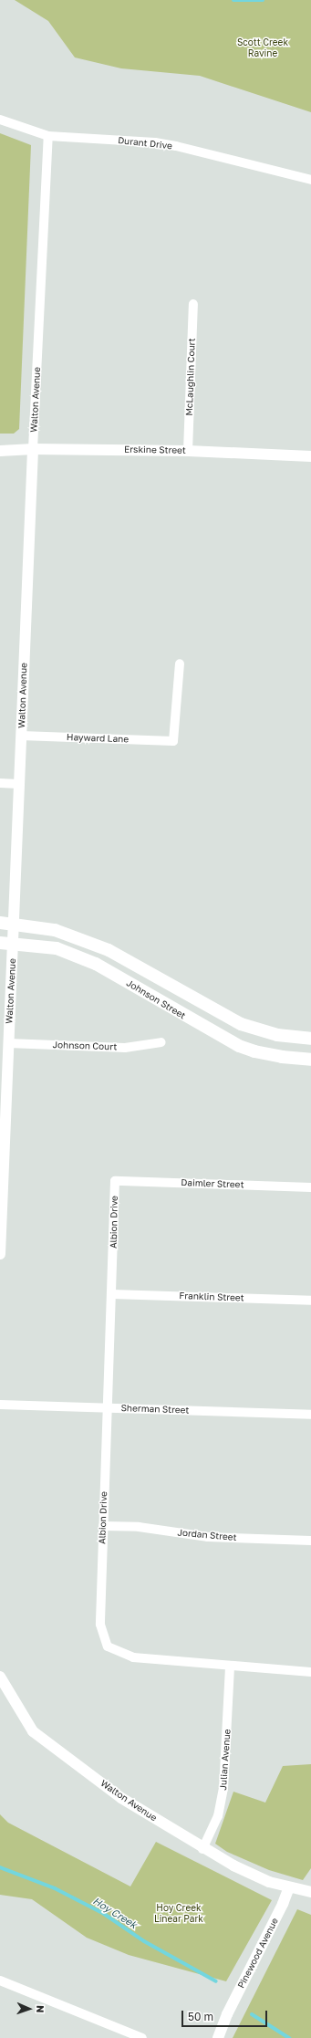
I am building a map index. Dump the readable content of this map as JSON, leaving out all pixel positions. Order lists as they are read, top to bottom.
{
  "streets": {
    "main road": ["Johnson Street"],
    "street": [
      "Durant Drive",
      "McLaughlin Court",
      "Walton Avenue",
      "Erskine Street",
      "Hayward Lane",
      "Johnson Court",
      "Daimler Street",
      "Albion Drive",
      "Franklin Street",
      "Sherman Street",
      "Jordan Street",
      "Julian Avenue",
      "Pinewood Avenue"
    ]
  },
  "crossings": [
    ["Durant Drive", "Walton Avenue"],
    ["McLaughlin Court", "Erskine Street"],
    ["Walton Avenue", "Erskine Street"],
    ["Walton Avenue", "Hayward Lane"],
    ["Walton Avenue", "Johnson Street"],
    ["Walton Avenue", "Johnson Court"],
    ["Walton Avenue", "Julian Avenue"],
    ["Walton Avenue", "Pinewood Avenue"],
    ["Daimler Street", "Albion Drive"],
    ["Albion Drive", "Franklin Street"],
    ["Albion Drive", "Sherman Street"],
    ["Albion Drive", "Jordan Street"],
    ["Albion Drive", "Julian Avenue"]
  ],
  "water": ["Hoy Creek"],
  "parks": ["Scott Creek Ravine", "Hoy Creek Linear Park"],
  "scale_bar": "50 m",
  "north": "right"
}
